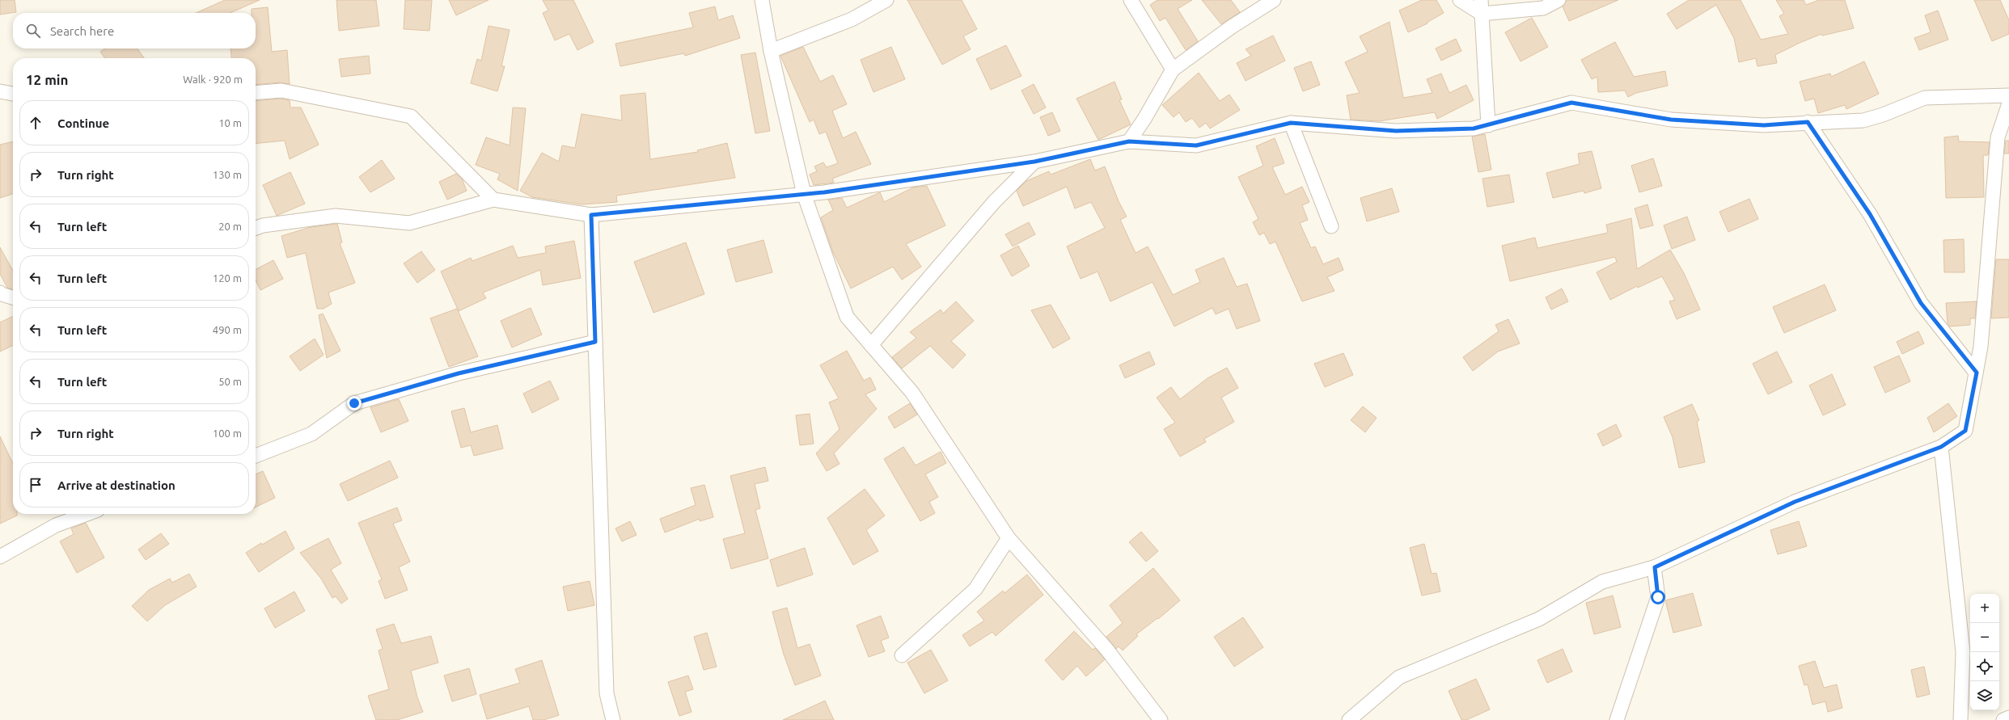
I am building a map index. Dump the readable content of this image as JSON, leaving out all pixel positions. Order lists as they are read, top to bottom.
{
  "page": {
    "search": "Search here",
    "heading": ["12 min", "Walk · 920 m"],
    "list": [
      ["Continue", "10 m"],
      ["Turn right", "130 m"],
      ["Turn left", "20 m"],
      ["Turn left", "120 m"],
      ["Turn left", "490 m"],
      ["Turn left", "50 m"],
      ["Turn right", "100 m"],
      "Arrive at destination"
    ],
    "map_buttons": ["+", "−"]
  }
}
